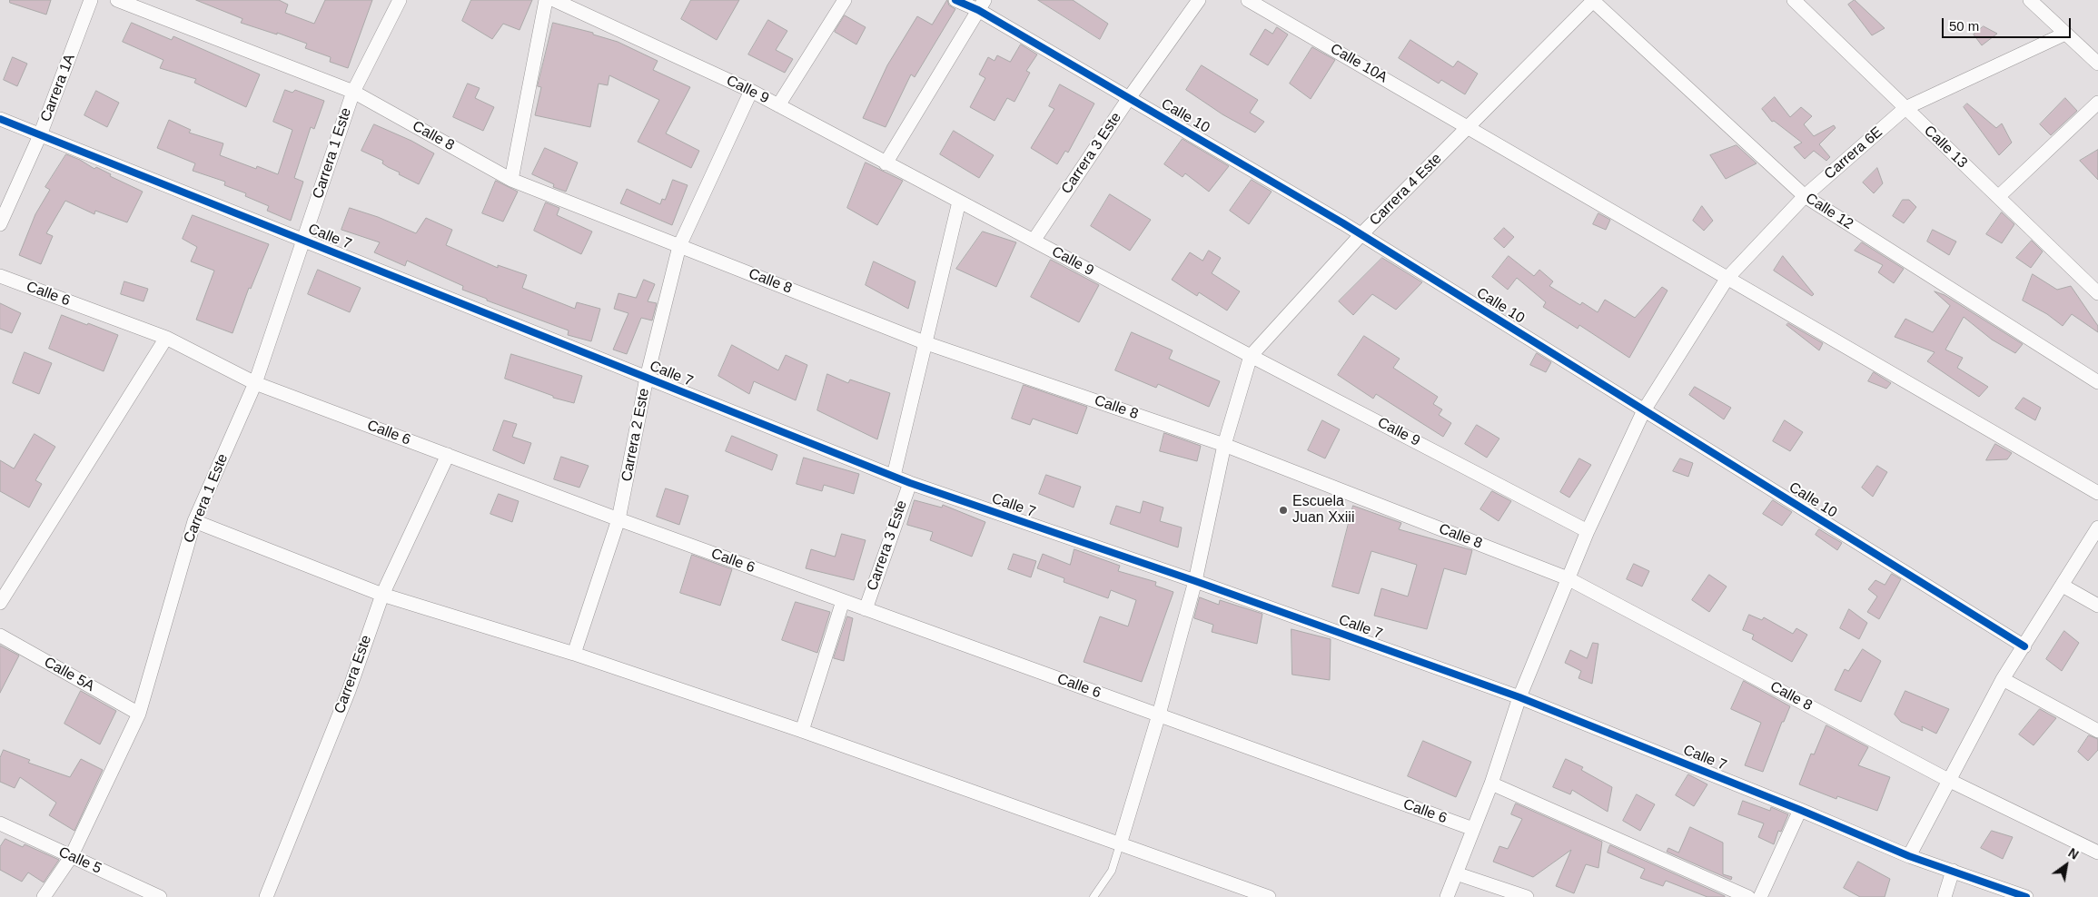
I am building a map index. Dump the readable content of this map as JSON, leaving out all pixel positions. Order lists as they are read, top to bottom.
{
  "streets": {
    "street": [
      "Calle 10A",
      "Carrera 1A",
      "Calle 9",
      "Calle 10",
      "Calle 8",
      "Calle 13",
      "Carrera 1 Este",
      "Carrera 3 Este",
      "Carrera 6E",
      "Carrera 4 Este",
      "Calle 12",
      "Calle 7",
      "Calle 6",
      "Carrera 2 Este",
      "Calle 5A",
      "Carrera Este",
      "Calle 5"
    ]
  },
  "crossings": [
    ["Calle 10A", "Carrera 6E"],
    ["Calle 10A", "Carrera 4 Este"],
    ["Carrera 1A", "Calle 7"],
    ["Calle 9", "Carrera 3 Este"],
    ["Calle 9", "Carrera 6E"],
    ["Calle 9", "Carrera 4 Este"],
    ["Calle 9", "Carrera 2 Este"],
    ["Calle 10", "Carrera 3 Este"],
    ["Calle 10", "Carrera 6E"],
    ["Calle 10", "Carrera 4 Este"],
    ["Calle 8", "Carrera 1 Este"],
    ["Calle 8", "Carrera 3 Este"],
    ["Calle 8", "Carrera 6E"],
    ["Calle 8", "Carrera 4 Este"],
    ["Calle 8", "Carrera 2 Este"],
    ["Calle 13", "Carrera 6E"],
    ["Carrera 1 Este", "Calle 7"],
    ["Carrera 1 Este", "Calle 6"],
    ["Carrera 1 Este", "Calle 5A"],
    ["Carrera 1 Este", "Calle 5"],
    ["Carrera 3 Este", "Calle 7"],
    ["Carrera 3 Este", "Calle 6"],
    ["Carrera 6E", "Calle 12"],
    ["Carrera 6E", "Calle 7"],
    ["Carrera 6E", "Calle 6"],
    ["Carrera 4 Este", "Calle 12"],
    ["Carrera 4 Este", "Calle 7"],
    ["Carrera 4 Este", "Calle 6"],
    ["Calle 7", "Carrera 2 Este"],
    ["Calle 6", "Carrera 2 Este"],
    ["Calle 6", "Carrera Este"]
  ],
  "places": ["Escuela Juan Xxiii"],
  "scale_bar": "50 m",
  "north": "top right"
}
